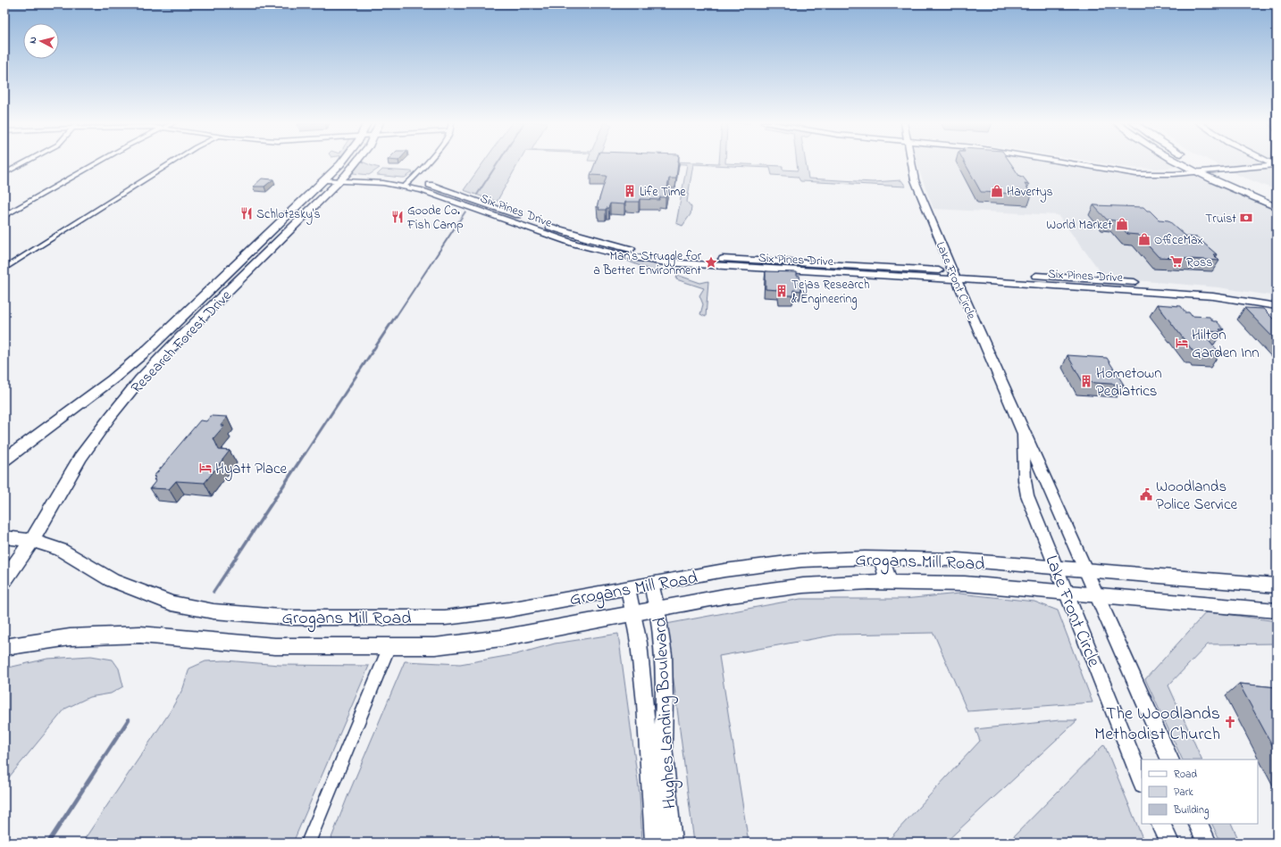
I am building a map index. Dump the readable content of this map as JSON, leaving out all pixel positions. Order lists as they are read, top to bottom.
{
  "streets": {
    "main road": ["Research Forest Drive", "Grogans Mill Road"],
    "street": ["Six Pines Drive", "Lake Front Circle", "Hughes Landing Boulevard"]
  },
  "crossings": [
    ["Six Pines Drive", "Lake Front Circle"],
    ["Six Pines Drive", "Research Forest Drive"],
    ["Lake Front Circle", "Grogans Mill Road"],
    ["Research Forest Drive", "Grogans Mill Road"],
    ["Grogans Mill Road", "Hughes Landing Boulevard"]
  ],
  "places": {
    "building": ["Life Time", "Tejas Research & Engineering", "Hometown Pediatrics"],
    "shop": ["Havertys", "World Market", "OfficeMax"],
    "restaurant": ["Schlotzsky's", "Goode Co. Fish Camp"],
    "bank": ["Truist"],
    "supermarket": ["Ross"],
    "place": ["Man's Struggle for a Better Environment"],
    "hotel": ["Hilton Garden Inn", "Hyatt Place"],
    "public building": ["Woodlands Police Service"],
    "church": ["The Woodlands Methodist Church"]
  },
  "legend": ["Road", "Park", "Building"],
  "north": "left"
}
